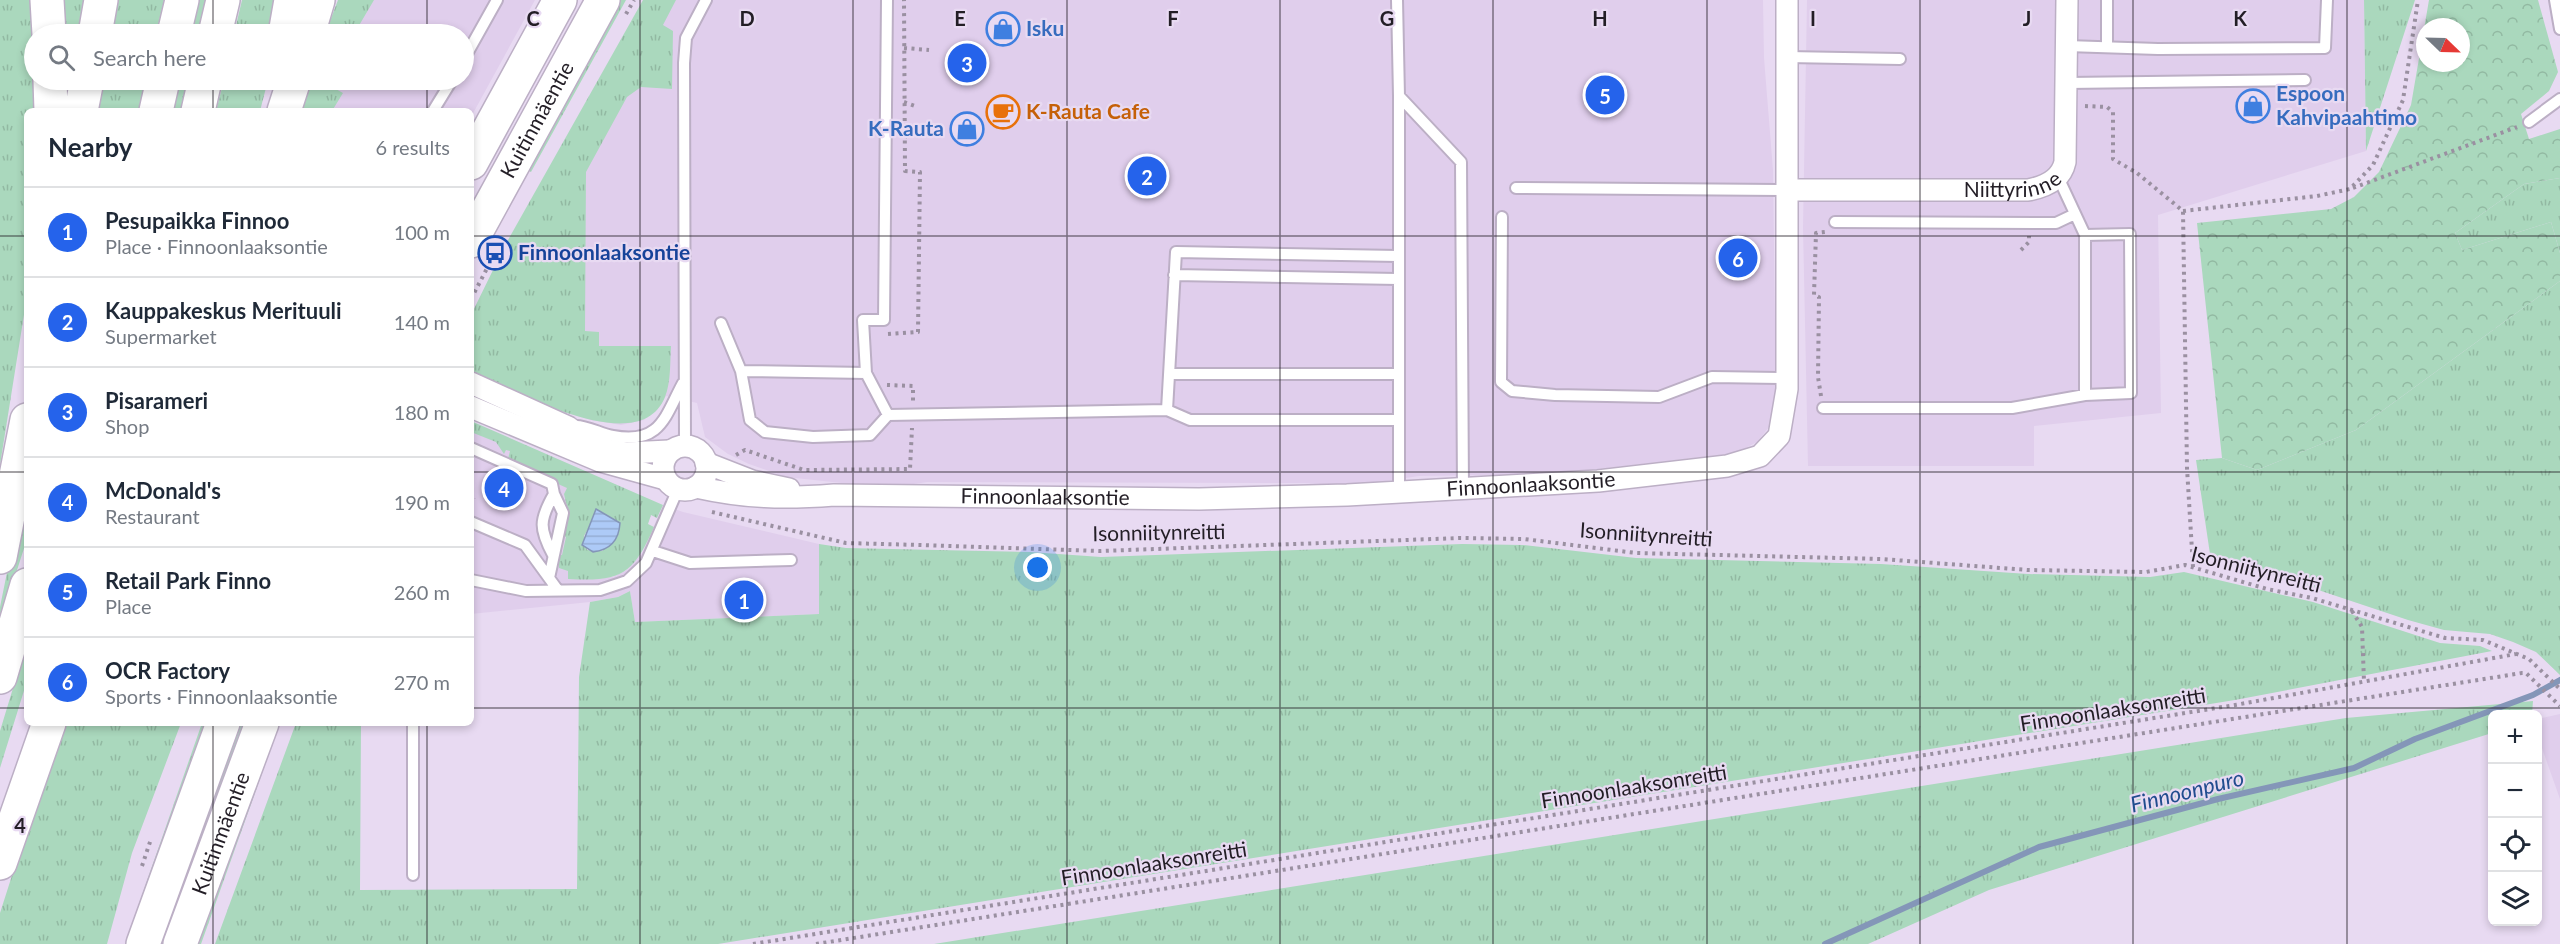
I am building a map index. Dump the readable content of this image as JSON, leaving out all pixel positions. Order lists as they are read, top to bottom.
{
  "streets": {
    "main road": ["Kuitinmäentie"],
    "street": ["Niittyrinne", "Finnoonlaaksontie"],
    "path": ["Isonniitynreitti", "Finnoonlaaksonreitti"]
  },
  "crossings": [
    ["Niittyrinne", "Finnoonlaaksontie"],
    ["Isonniitynreitti", "Finnoonlaaksonreitti"]
  ],
  "water": ["Finnoonpuro"],
  "places": {
    "shop": ["Isku", "Espoon Kahvipaahtimo", "K-Rauta"],
    "cafe": ["K-Rauta Cafe"],
    "bus stop": ["Finnoonlaaksontie"]
  },
  "north": "bottom right",
  "page": {
    "search": "Search here",
    "pins": [
      "3",
      "5",
      "2",
      "6",
      "4",
      "1"
    ],
    "heading": ["Nearby", "6 results"],
    "list": [
      {
        "mark": "1",
        "name": "Pesupaikka Finnoo",
        "note": "Place · Finnoonlaaksontie",
        "value": "100 m"
      },
      {
        "mark": "2",
        "name": "Kauppakeskus Merituuli",
        "note": "Supermarket",
        "value": "140 m"
      },
      {
        "mark": "3",
        "name": "Pisarameri",
        "note": "Shop",
        "value": "180 m"
      },
      {
        "mark": "4",
        "name": "McDonald's",
        "note": "Restaurant",
        "value": "190 m"
      },
      {
        "mark": "5",
        "name": "Retail Park Finno",
        "note": "Place",
        "value": "260 m"
      },
      {
        "mark": "6",
        "name": "OCR Factory",
        "note": "Sports · Finnoonlaaksontie",
        "value": "270 m"
      }
    ],
    "map_buttons": ["+", "−"]
  },
  "grid": {
    "columns": [
      "C",
      "D",
      "E",
      "F",
      "G",
      "H",
      "I",
      "J",
      "K"
    ],
    "rows": ["4"]
  }
}
